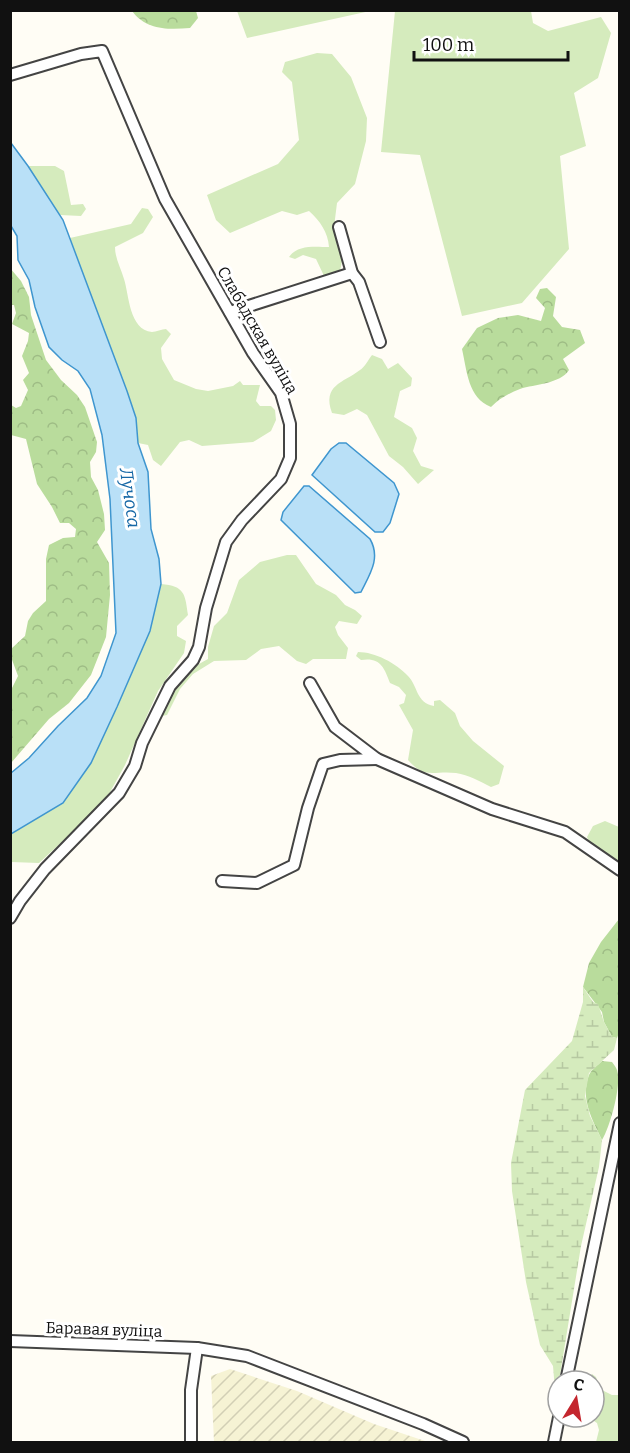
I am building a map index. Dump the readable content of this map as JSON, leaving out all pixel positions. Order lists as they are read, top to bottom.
{
  "streets": {
    "street": ["Слабадская вуліца", "Баравая вуліца"]
  },
  "water": ["Лучоса"],
  "scale_bar": "100 m",
  "north": "top"
}
